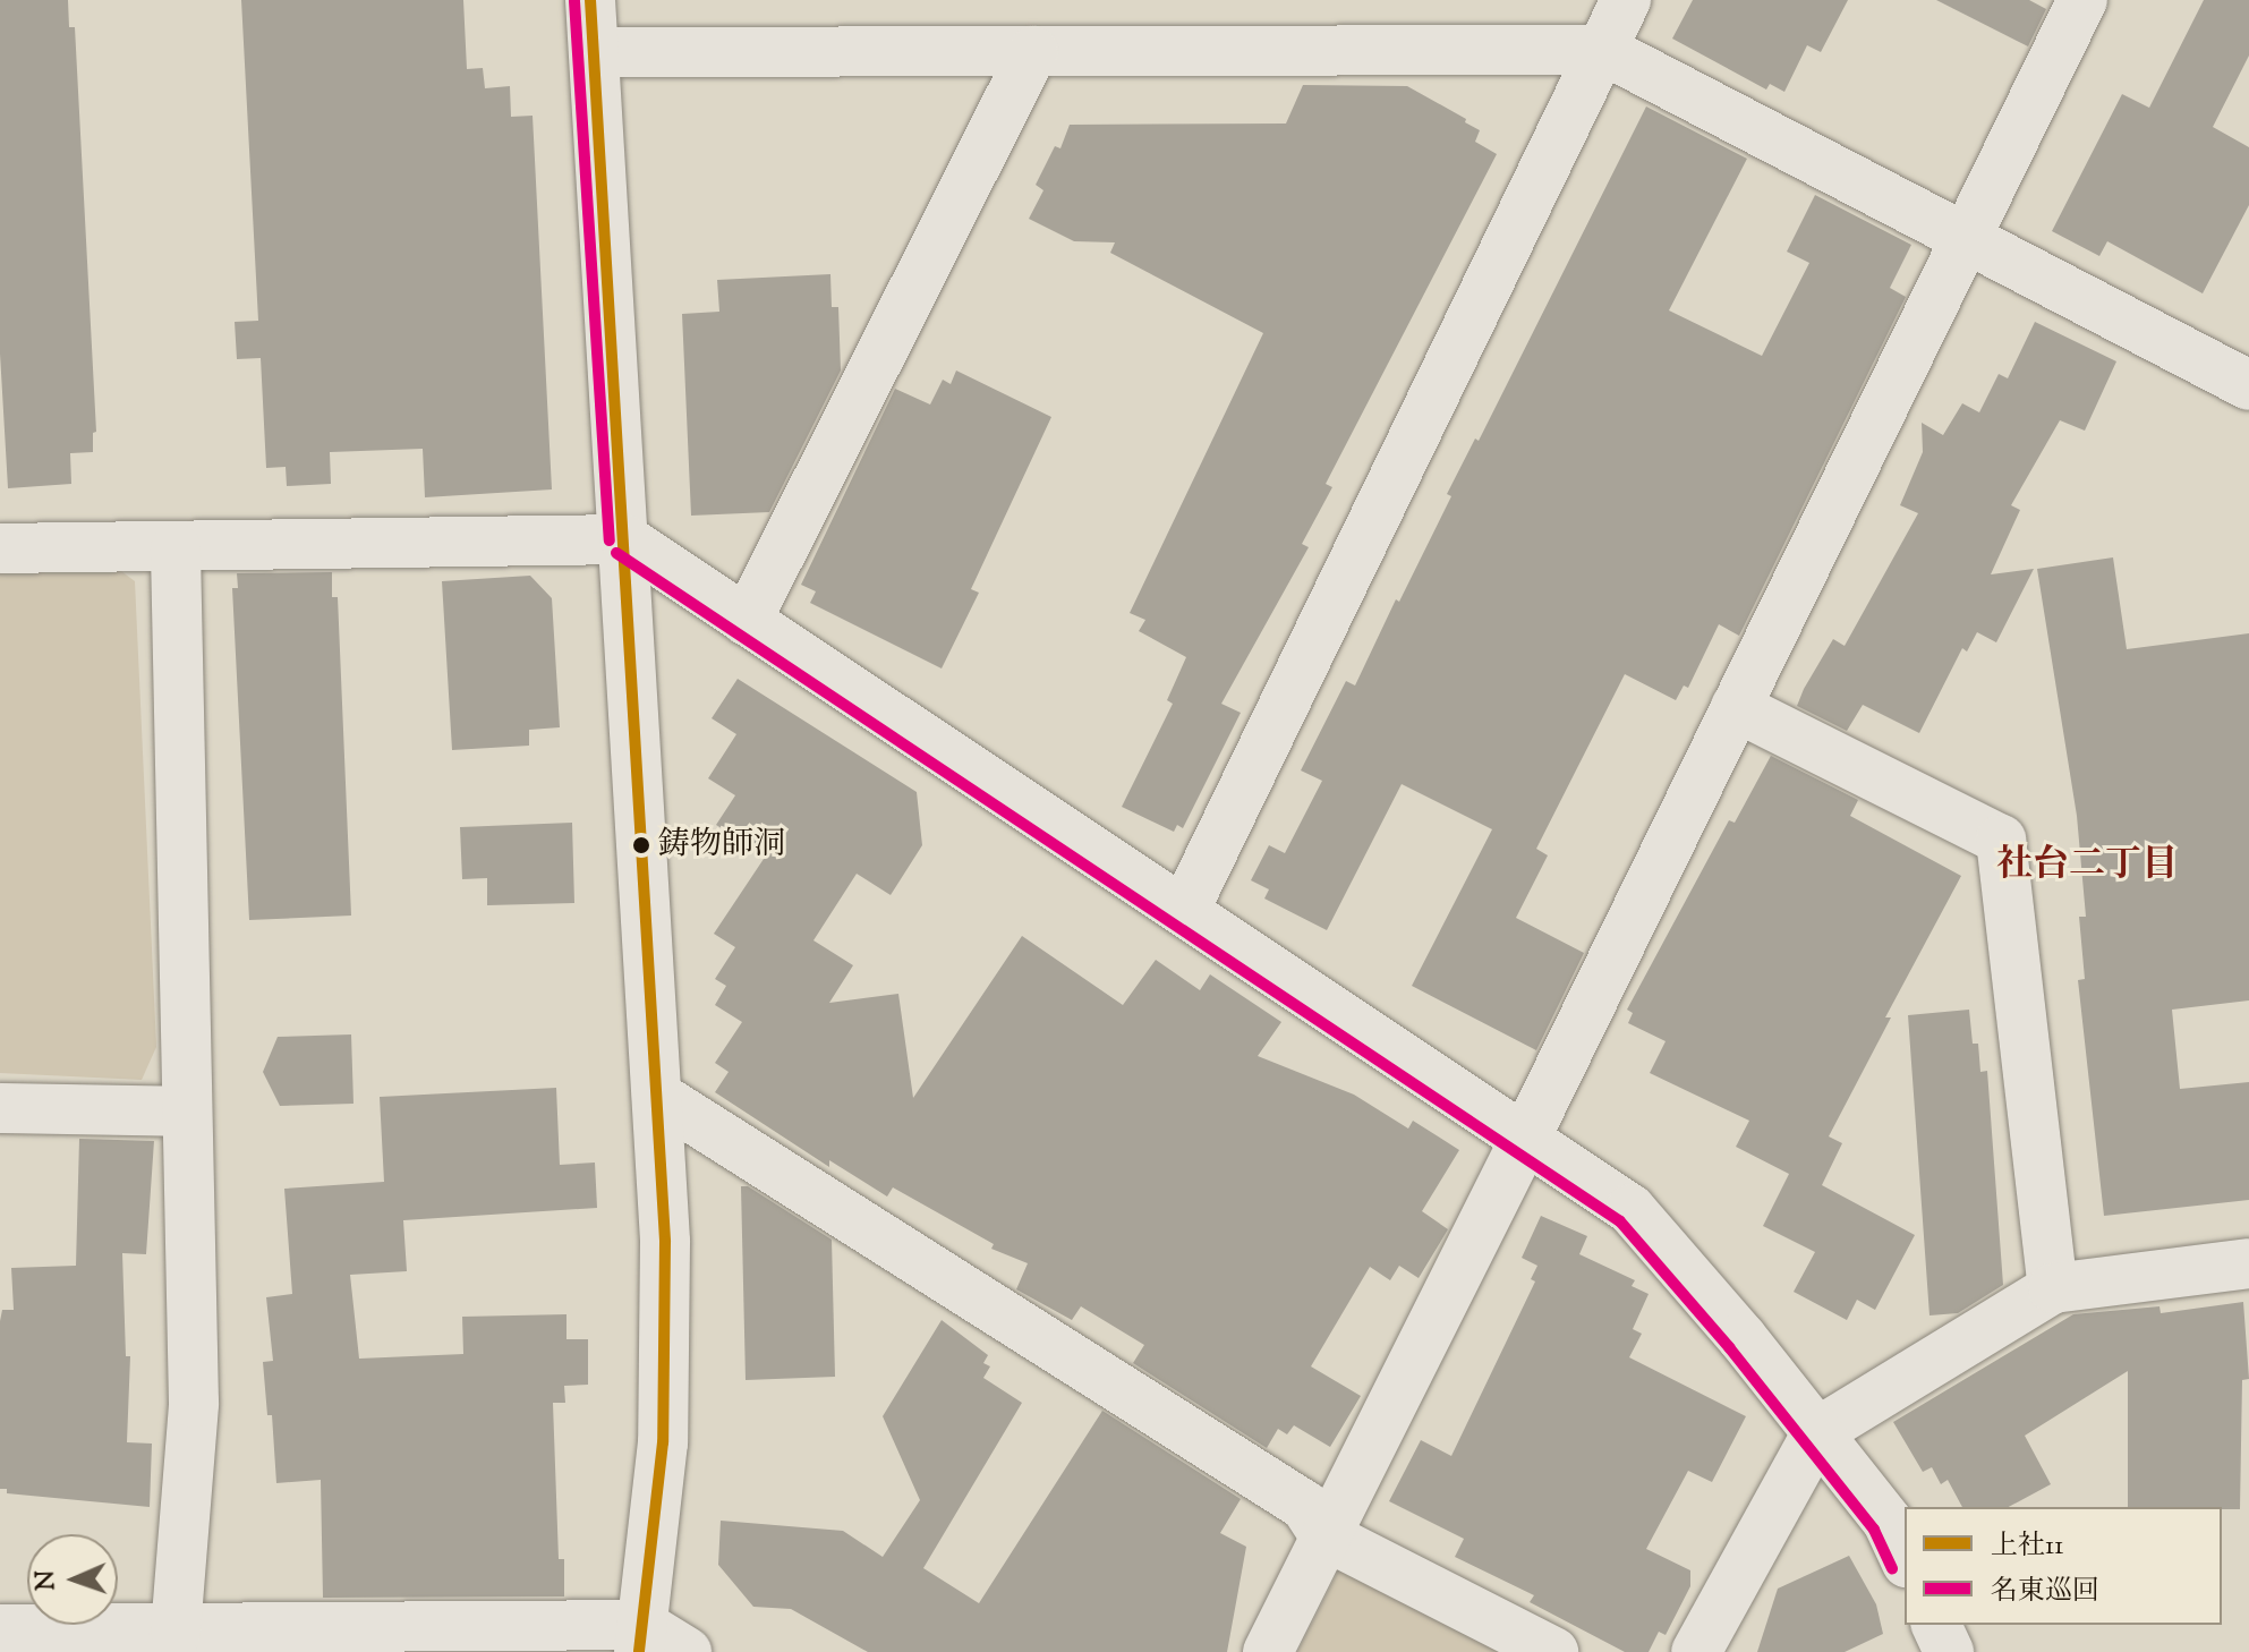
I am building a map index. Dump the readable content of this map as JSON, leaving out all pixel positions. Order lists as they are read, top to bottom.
{
  "districts": ["社台二丁目"],
  "places": ["鋳物師洞"],
  "lines": ["transit line 上社11", "transit line 名東巡回"],
  "legend": ["上社11", "名東巡回"],
  "north": "left"
}
